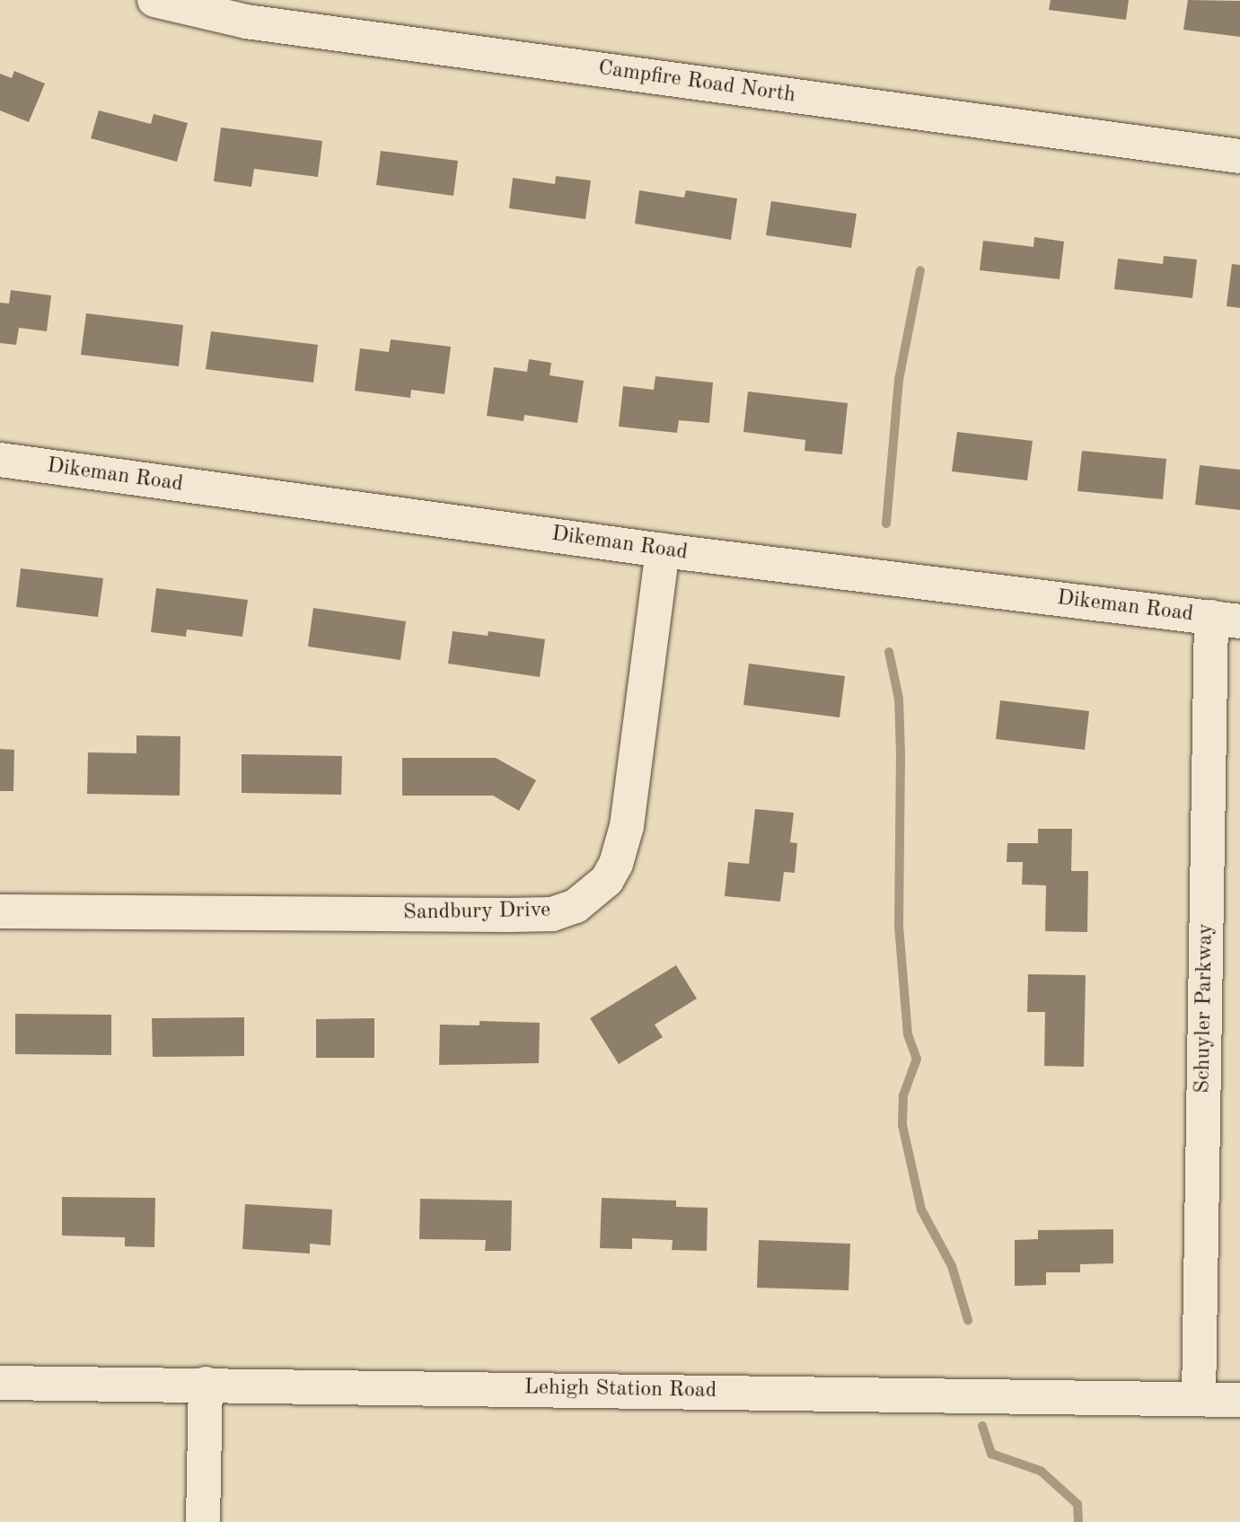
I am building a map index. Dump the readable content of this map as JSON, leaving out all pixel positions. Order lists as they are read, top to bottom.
{
  "streets": {
    "street": [
      "Campfire Road North",
      "Dikeman Road",
      "Sandbury Drive",
      "Schuyler Parkway",
      "Lehigh Station Road"
    ]
  },
  "crossings": [
    ["Dikeman Road", "Sandbury Drive"],
    ["Dikeman Road", "Schuyler Parkway"],
    ["Schuyler Parkway", "Lehigh Station Road"]
  ]
}
